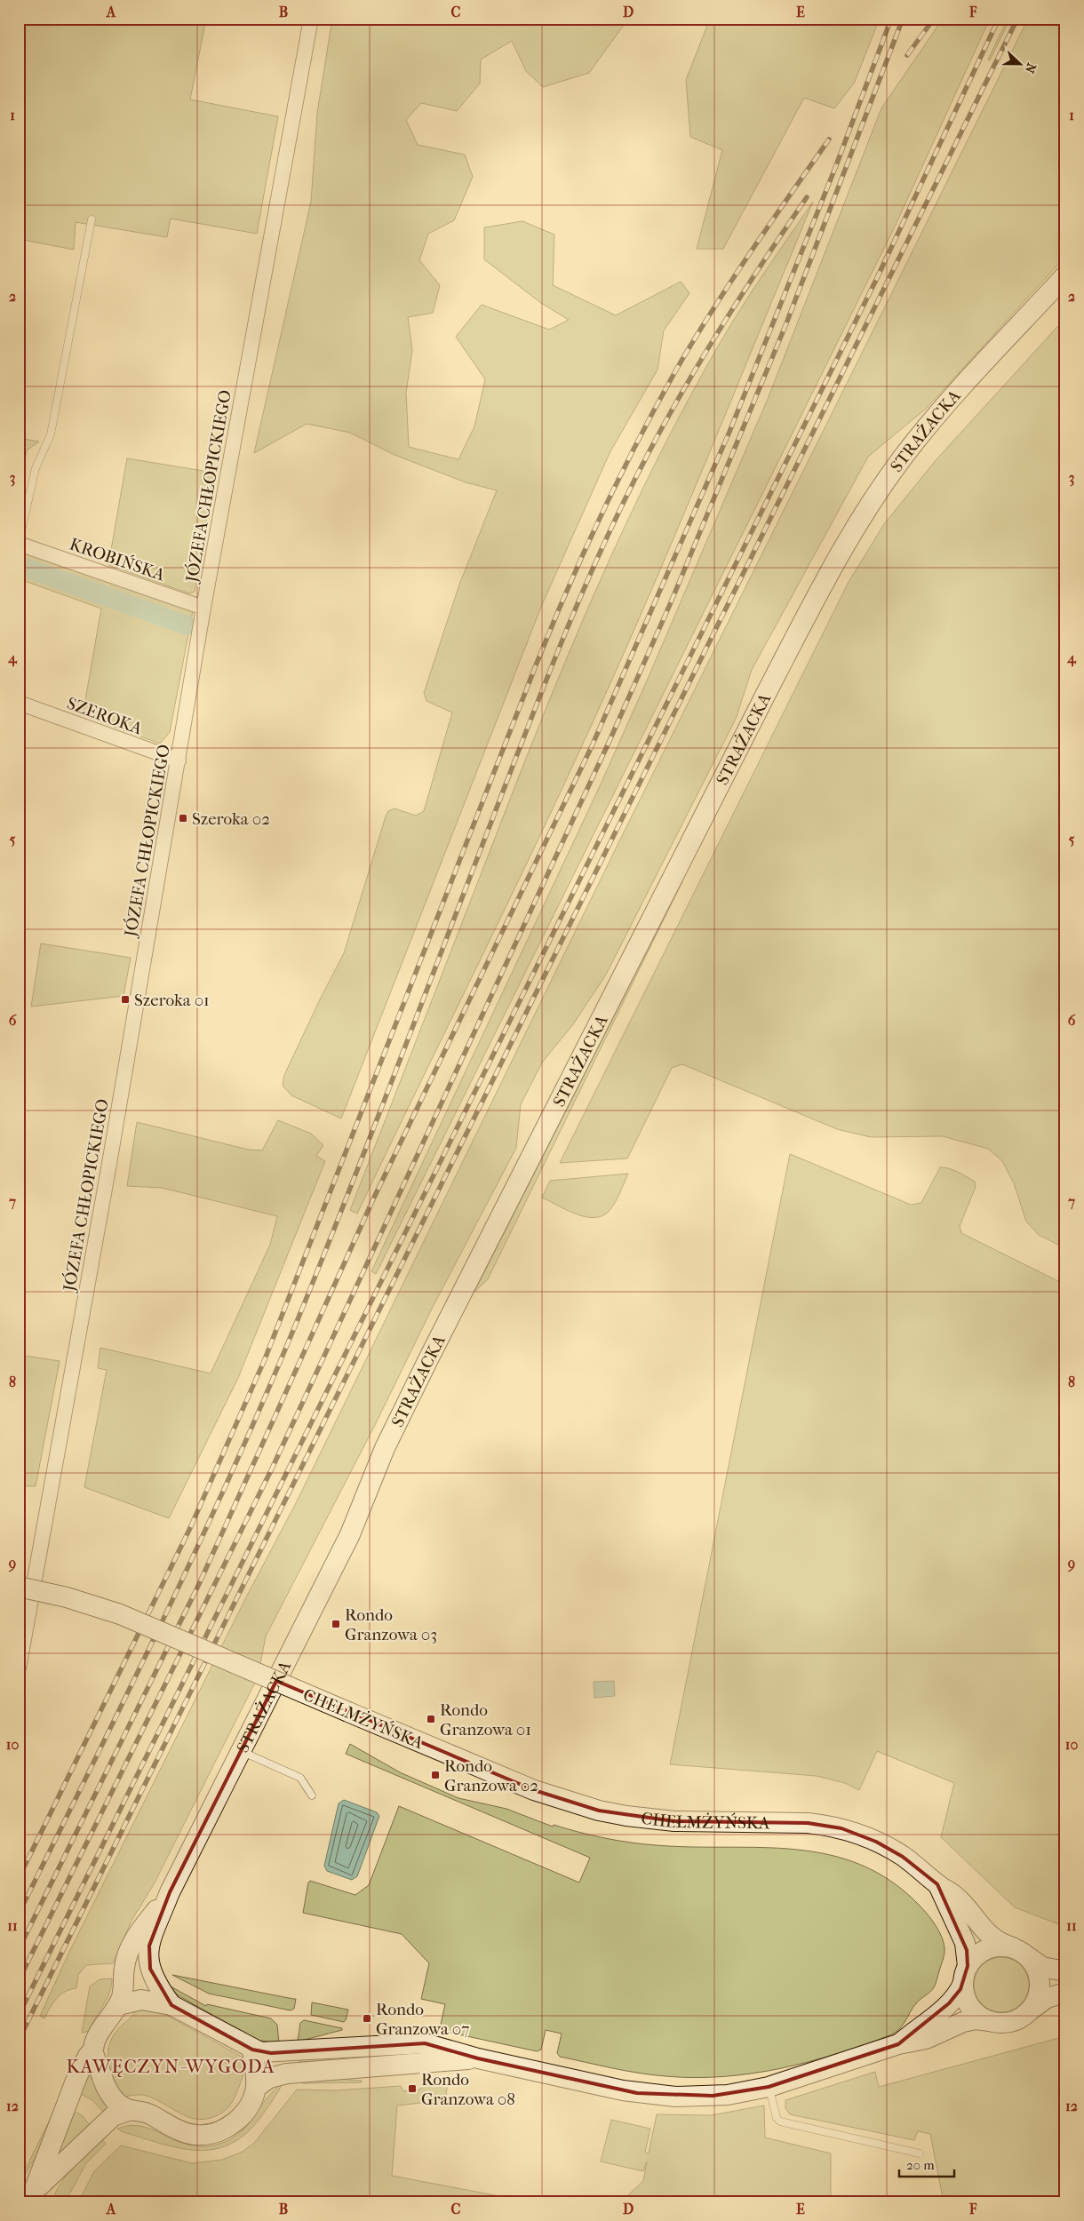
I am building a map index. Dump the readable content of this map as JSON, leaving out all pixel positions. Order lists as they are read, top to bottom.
{
  "streets": {
    "main road": ["STRAŻACKA", "CHEŁMŻYŃSKA"],
    "street": ["JÓZEFA CHŁOPICKIEGO", "KROBIŃSKA", "SZEROKA"]
  },
  "crossings": [
    ["JÓZEFA CHŁOPICKIEGO", "KROBIŃSKA"],
    ["JÓZEFA CHŁOPICKIEGO", "SZEROKA"]
  ],
  "districts": ["KAWĘCZYN-WYGODA"],
  "places": {
    "transit": [
      "Szeroka 02",
      "Szeroka 01",
      "Rondo Granzowa 03",
      "Rondo Granzowa 01",
      "Rondo Granzowa 02",
      "Rondo Granzowa 07",
      "Rondo Granzowa 08"
    ]
  },
  "scale_bar": "20 m",
  "north": "right",
  "grid": {
    "columns": [
      "A",
      "B",
      "C",
      "D",
      "E",
      "F"
    ],
    "rows": [
      "1",
      "2",
      "3",
      "4",
      "5",
      "6",
      "7",
      "8",
      "9",
      "10",
      "11",
      "12"
    ]
  }
}
